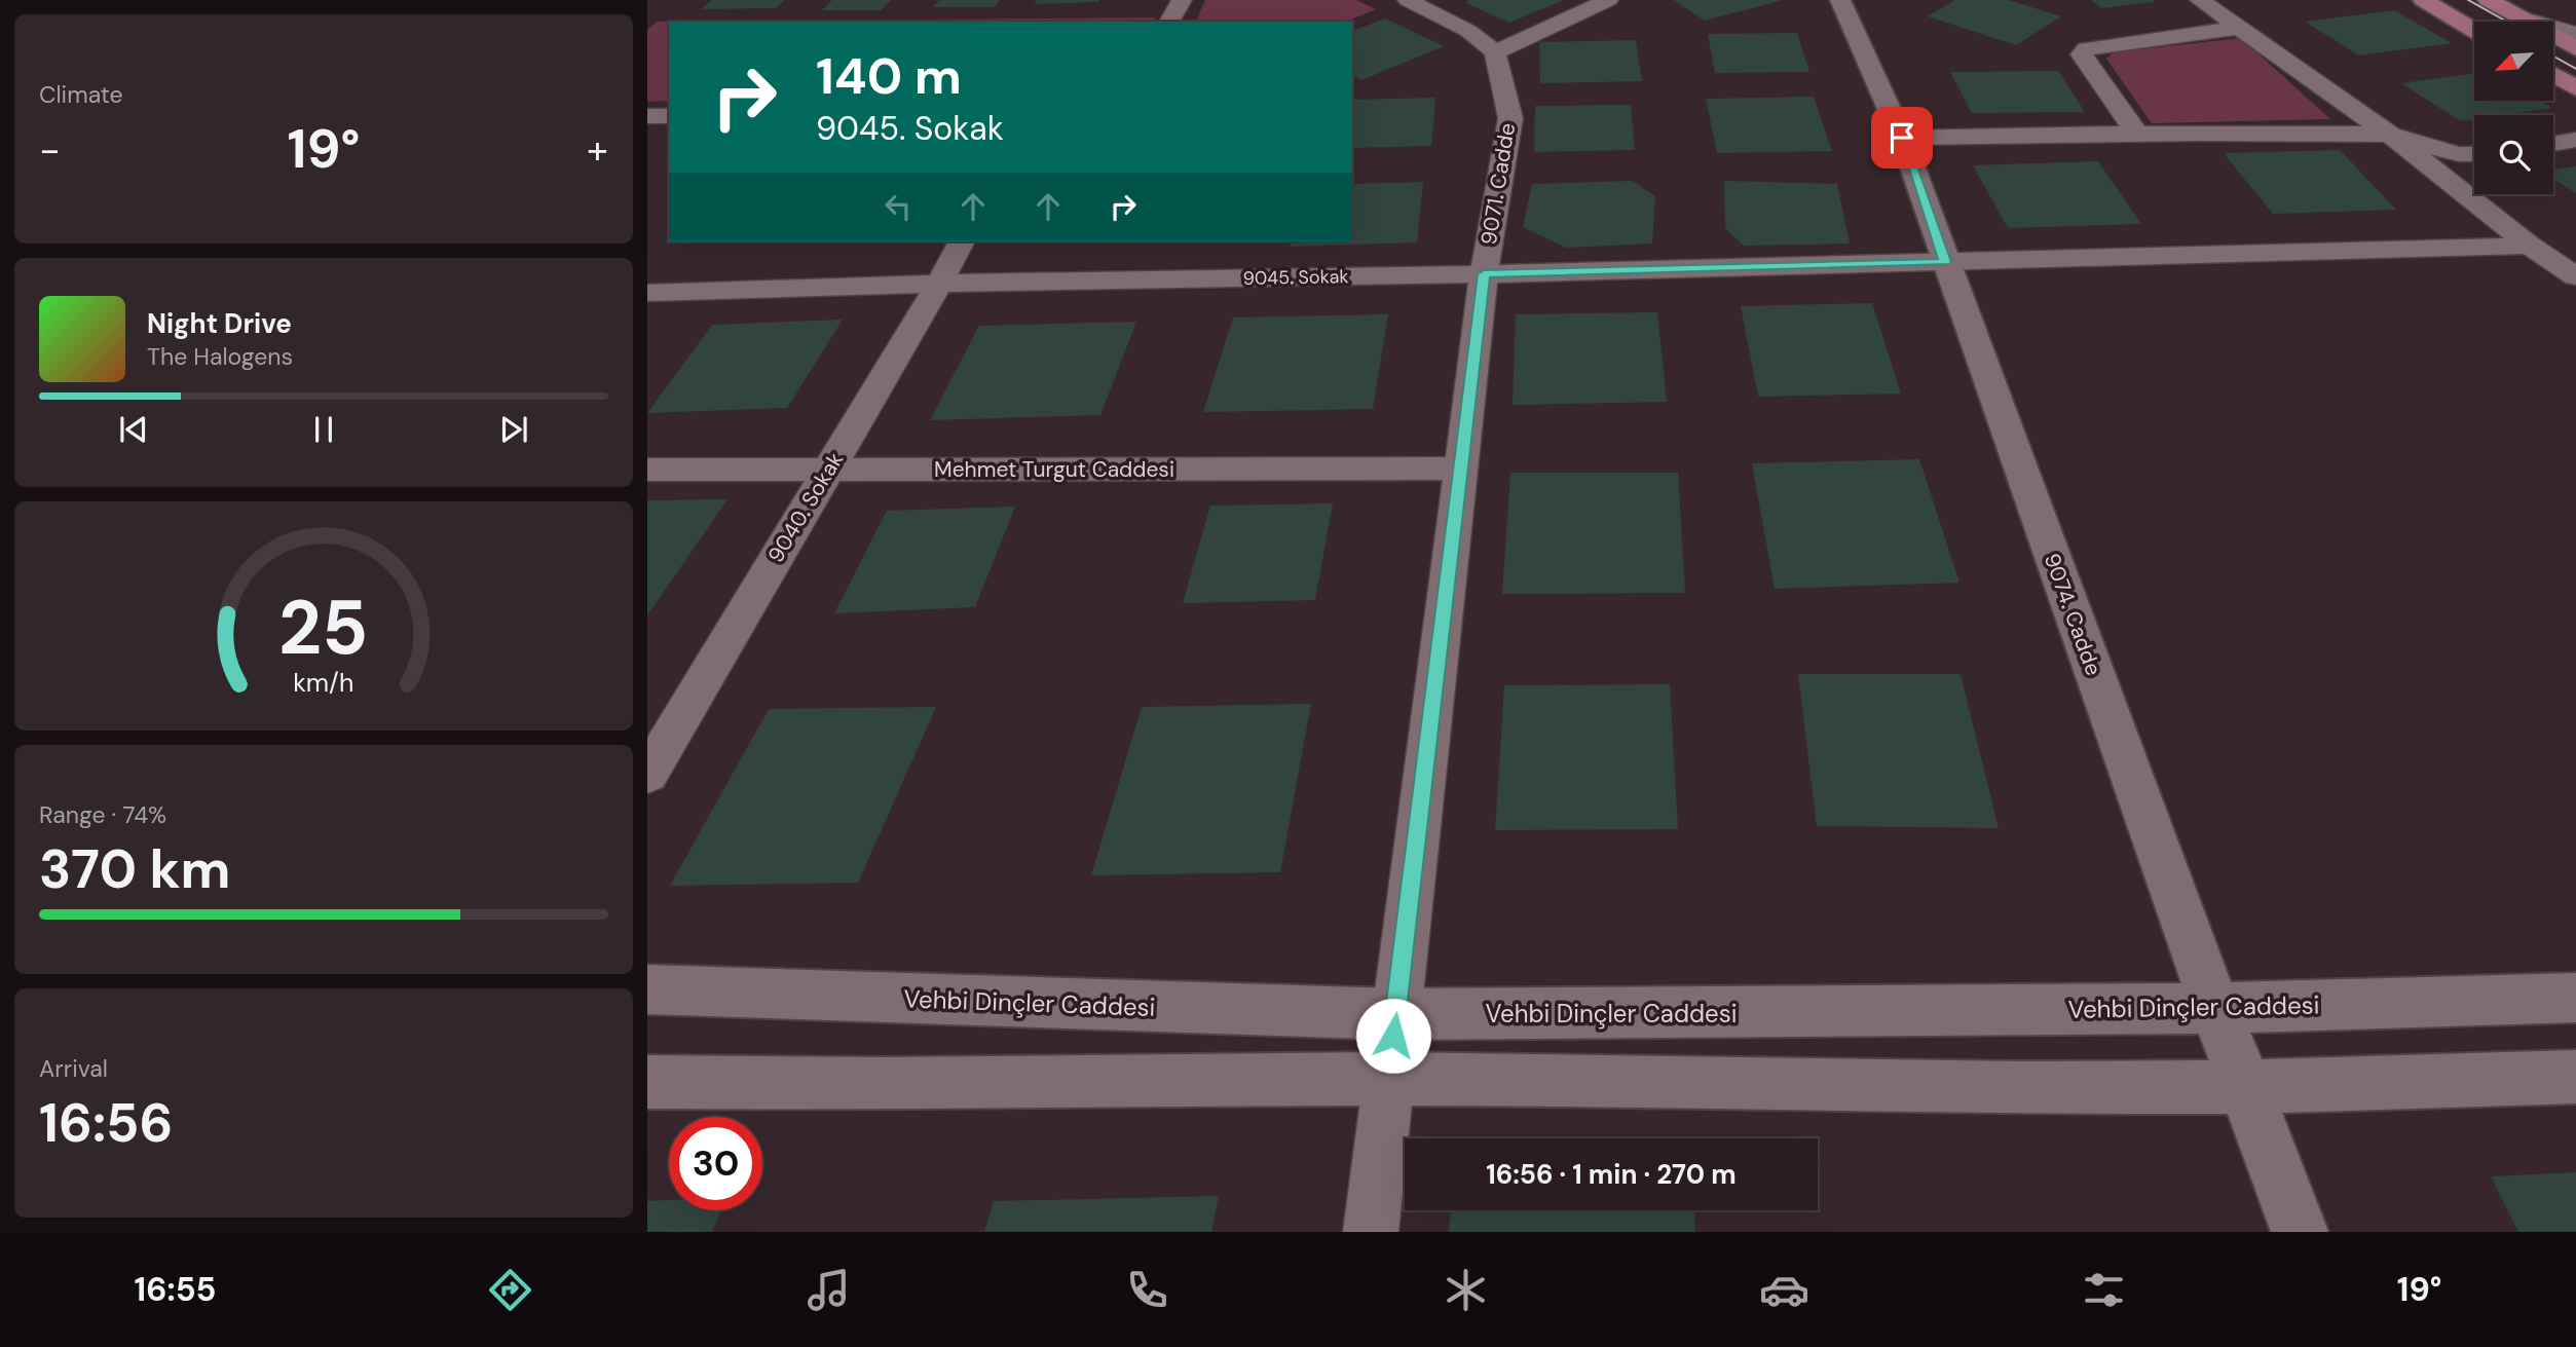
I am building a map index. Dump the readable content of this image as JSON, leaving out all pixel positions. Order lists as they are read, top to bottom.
{
  "streets": {
    "street": [
      "9071. Cadde",
      "9045. Sokak",
      "Mehmet Turgut Caddesi",
      "9040. Sokak",
      "9074. Cadde",
      "Vehbi Dinçler Caddesi"
    ]
  },
  "crossings": [
    ["9071. Cadde", "9045. Sokak"],
    ["9071. Cadde", "Mehmet Turgut Caddesi"],
    ["9071. Cadde", "Vehbi Dinçler Caddesi"],
    ["9045. Sokak", "9040. Sokak"],
    ["9045. Sokak", "9074. Cadde"],
    ["Mehmet Turgut Caddesi", "9040. Sokak"],
    ["9074. Cadde", "Vehbi Dinçler Caddesi"]
  ],
  "north": "bottom left",
  "page": {
    "tile": [
      "Climate",
      ["Range · 74%", "370 km"],
      ["Arrival", "16:56"]
    ],
    "turn": ["140 m", "9045. Sokak"],
    "heat": ["−", "19°", "+"],
    "song": ["Night Drive", "The Halogens"],
    "limit": "30",
    "trip": "16:56 · 1 min · 270 m",
    "tabs": ["16:55", "19°"],
    "gauge": ["25", "km/h"]
  }
}
